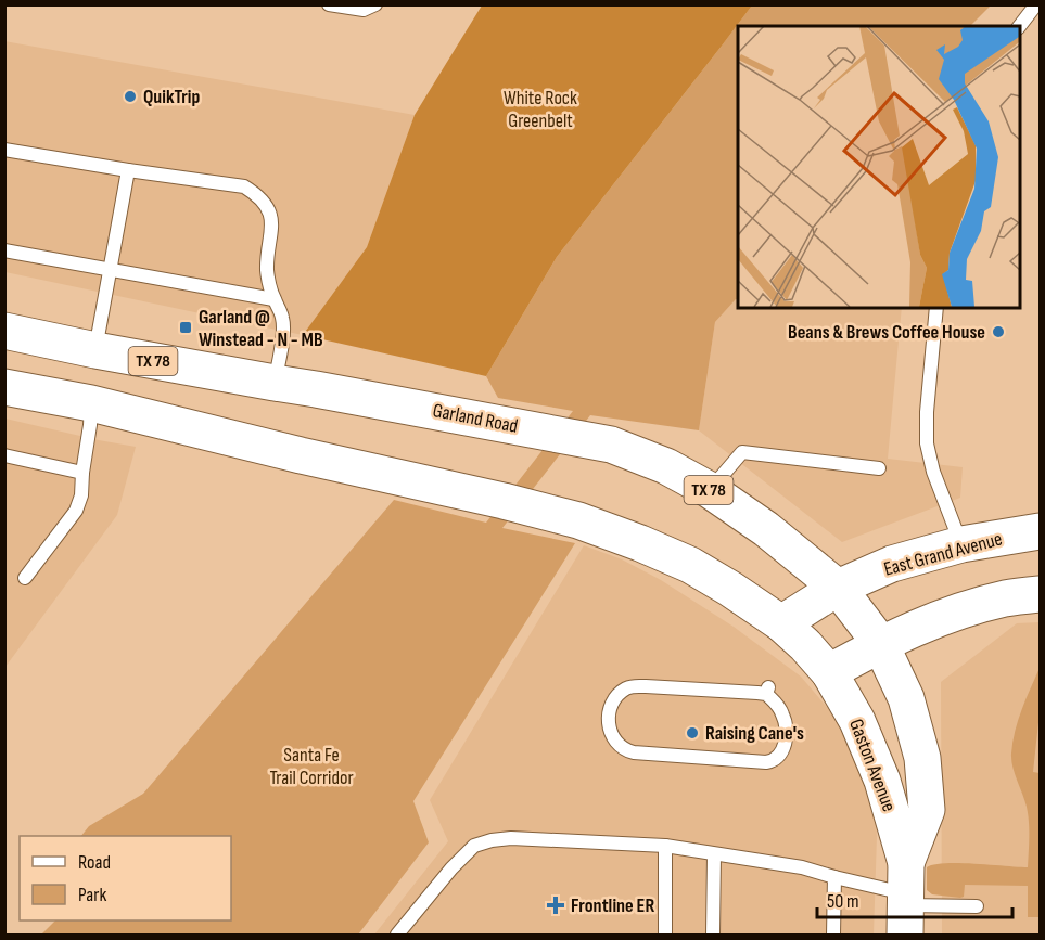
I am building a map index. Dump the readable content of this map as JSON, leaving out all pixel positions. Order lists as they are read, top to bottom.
{
  "streets": {
    "main road": [
      "TX 78",
      "Garland Road",
      "East Grand Avenue",
      "Gaston Avenue"
    ]
  },
  "crossings": [
    ["Garland Road", "East Grand Avenue"],
    ["Garland Road", "Gaston Avenue"]
  ],
  "parks": ["White Rock Greenbelt", "Santa Fe Trail Corridor"],
  "places": {
    "other": ["QuikTrip", "Beans & Brews Coffee House", "Raising Cane's"],
    "transit": ["Garland @ Winstead - N - MB"],
    "health": ["Frontline ER"]
  },
  "legend": ["Road", "Park"],
  "scale_bar": "50 m"
}
